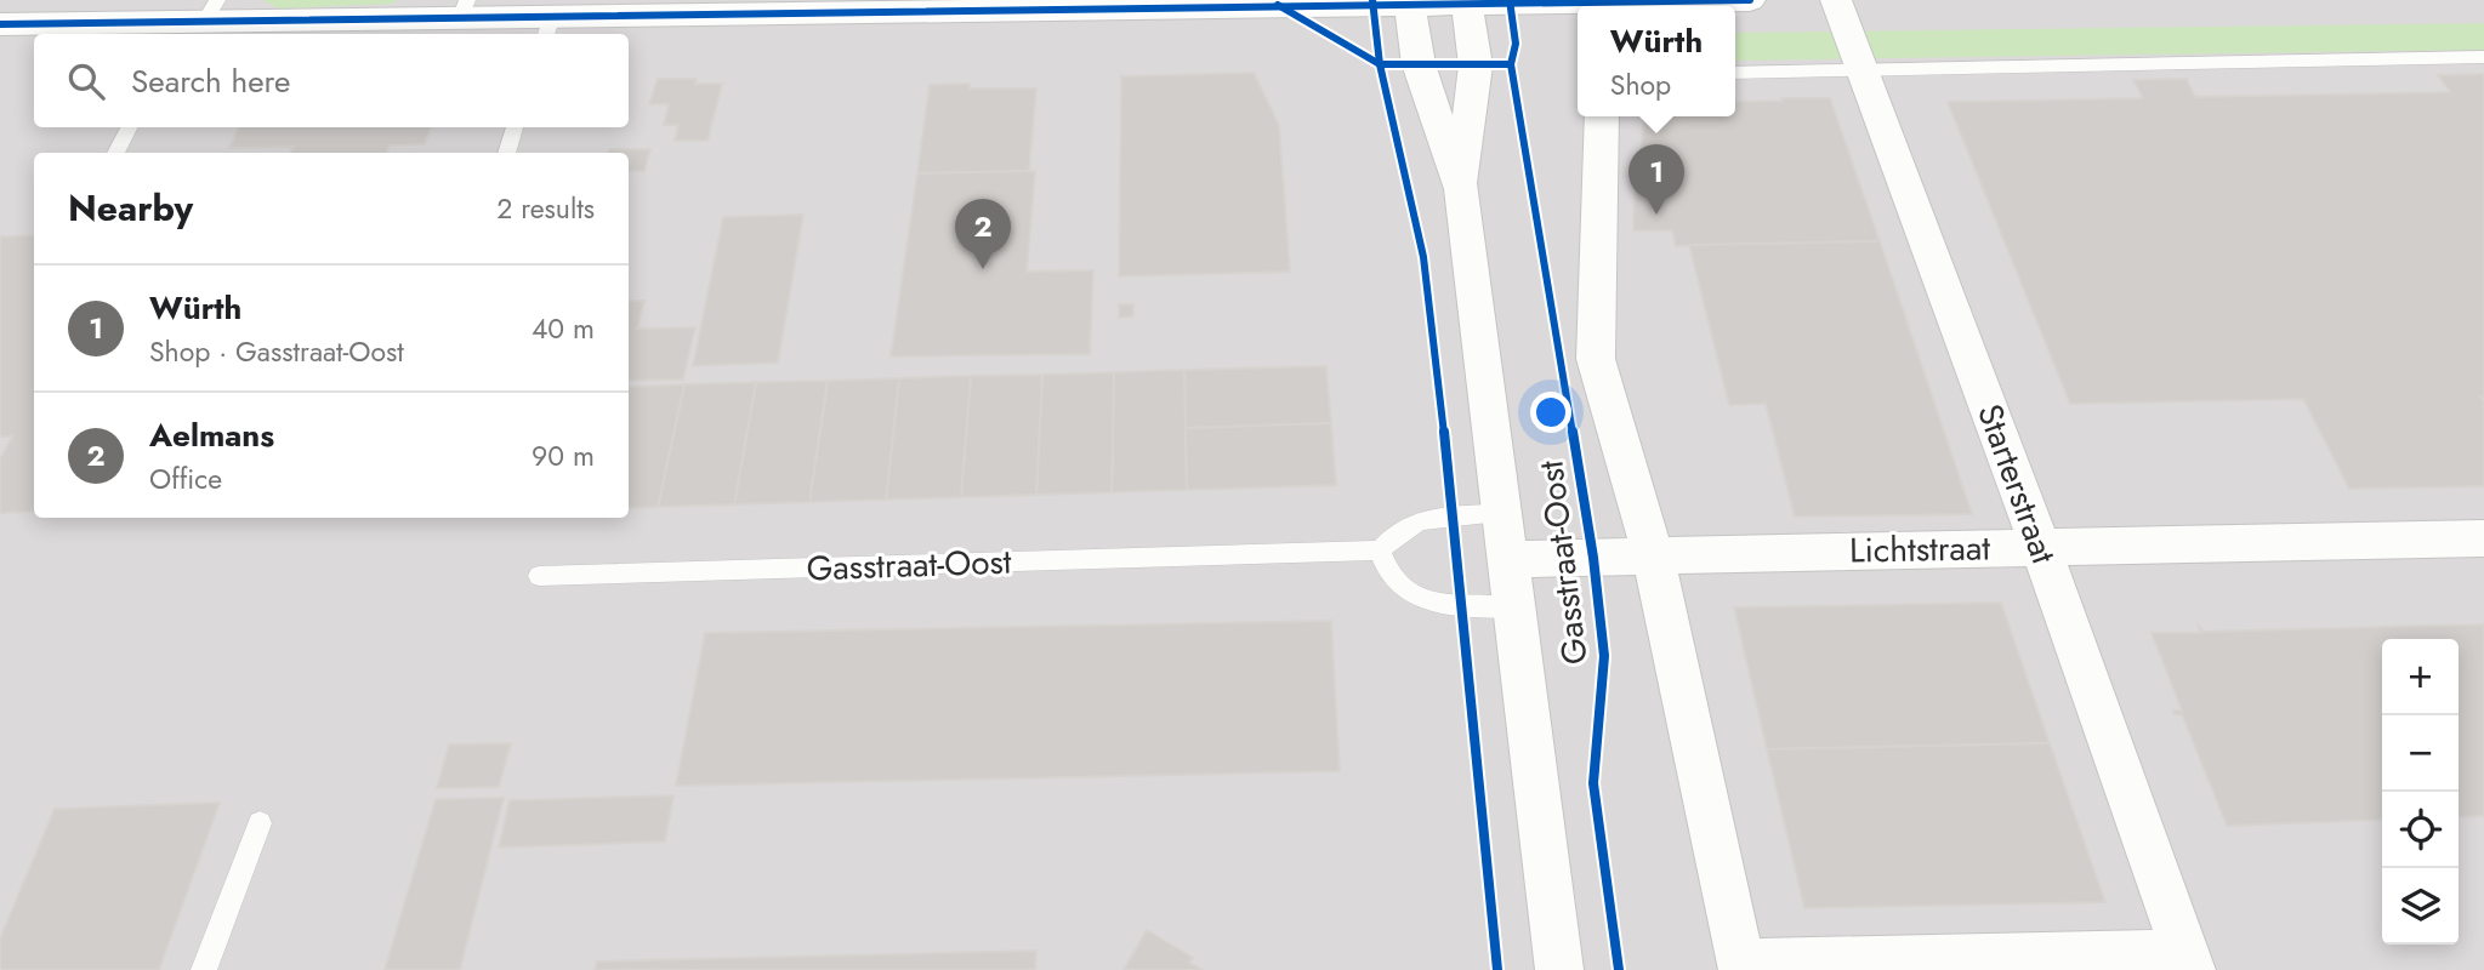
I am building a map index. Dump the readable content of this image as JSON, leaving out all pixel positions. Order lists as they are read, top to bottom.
{
  "streets": {
    "street": ["Starterstraat", "Lichtstraat", "Gasstraat-Oost"]
  },
  "crossings": [
    ["Starterstraat", "Lichtstraat"],
    ["Lichtstraat", "Gasstraat-Oost"]
  ],
  "page": {
    "popup": ["Würth", "Shop"],
    "search": "Search here",
    "pins": ["1", "2"],
    "heading": ["Nearby", "2 results"],
    "list": [
      {
        "mark": "1",
        "name": "Würth",
        "note": "Shop · Gasstraat-Oost",
        "value": "40 m"
      },
      {
        "mark": "2",
        "name": "Aelmans",
        "note": "Office",
        "value": "90 m"
      }
    ],
    "map_buttons": ["+", "−"]
  }
}
